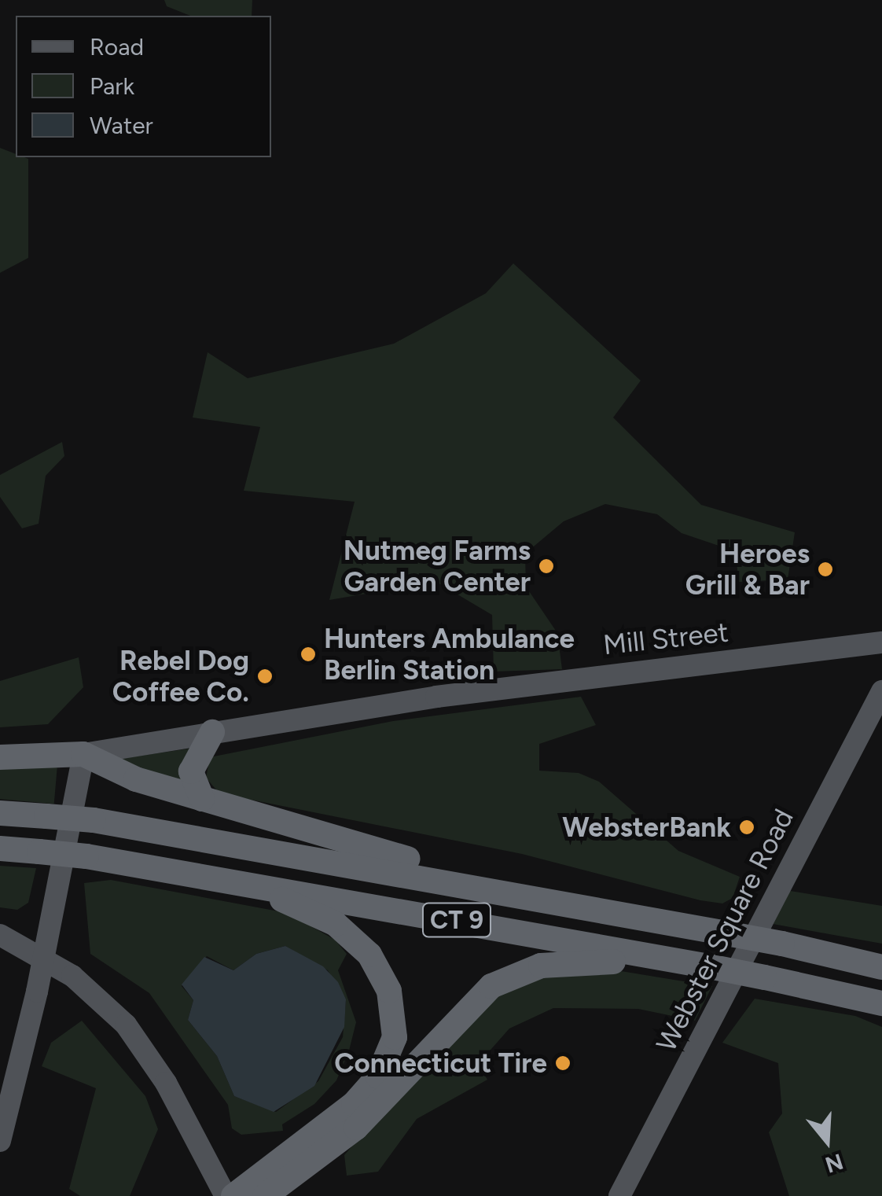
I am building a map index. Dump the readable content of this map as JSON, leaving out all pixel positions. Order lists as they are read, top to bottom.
{
  "streets": {
    "highway": ["CT 9"],
    "main road": ["Mill Street", "Webster Square Road"]
  },
  "places": [
    "Nutmeg Farms Garden Center",
    "Heroes Grill & Bar",
    "Hunters Ambulance Berlin Station",
    "Rebel Dog Coffee Co.",
    "WebsterBank",
    "Connecticut Tire"
  ],
  "legend": ["Road", "Park", "Water"],
  "north": "bottom"
}
